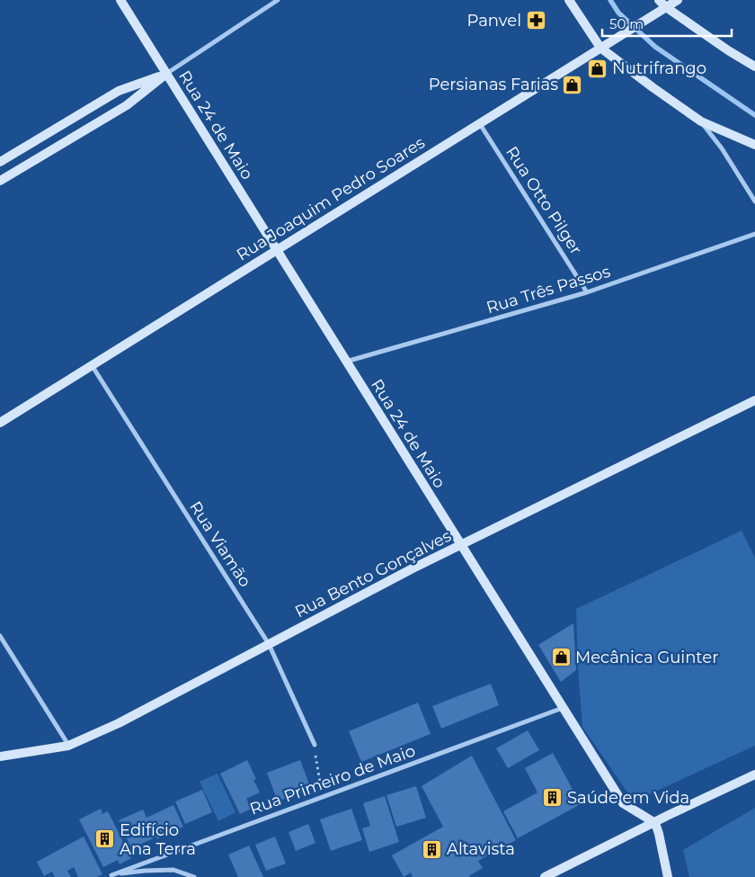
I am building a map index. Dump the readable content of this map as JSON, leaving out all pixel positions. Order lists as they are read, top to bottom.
{
  "streets": {
    "street": [
      "Rua 24 de Maio",
      "Rua Joaquim Pedro Soares",
      "Rua Otto Pilger",
      "Rua Três Passos",
      "Rua Viamão",
      "Rua Bento Gonçalves",
      "Rua Primeiro de Maio"
    ]
  },
  "crossings": [
    ["Rua 24 de Maio", "Rua Joaquim Pedro Soares"],
    ["Rua 24 de Maio", "Rua Três Passos"],
    ["Rua 24 de Maio", "Rua Bento Gonçalves"],
    ["Rua 24 de Maio", "Rua Primeiro de Maio"],
    ["Rua Joaquim Pedro Soares", "Rua Otto Pilger"],
    ["Rua Joaquim Pedro Soares", "Rua Viamão"],
    ["Rua Otto Pilger", "Rua Três Passos"],
    ["Rua Viamão", "Rua Bento Gonçalves"]
  ],
  "places": {
    "pharmacy": ["Panvel"],
    "shop": ["Nutrifrango", "Persianas Farias", "Mecânica Guinter"],
    "building": ["Saúde em Vida", "Edifício Ana Terra", "Altavista"]
  },
  "scale_bar": "50 m"
}
